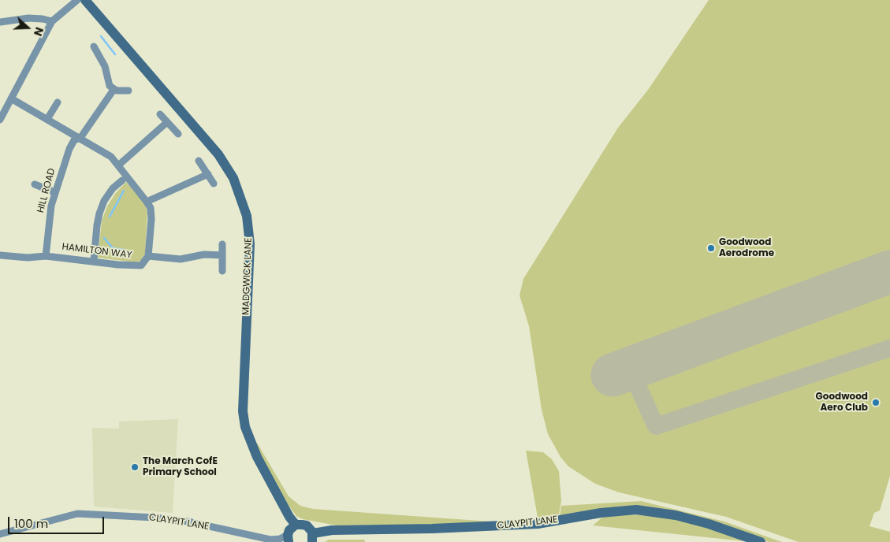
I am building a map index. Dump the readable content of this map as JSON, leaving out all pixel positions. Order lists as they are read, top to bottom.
{
  "streets": {
    "street": [
      "HILL ROAD",
      "HAMILTON WAY",
      "MADGWICK LANE",
      "CLAYPIT LANE"
    ]
  },
  "crossings": [
    ["HILL ROAD", "HAMILTON WAY"]
  ],
  "places": ["Goodwood Aerodrome", "Goodwood Aero Club", "The March CofE Primary School"],
  "scale_bar": "100 m",
  "north": "right"
}
